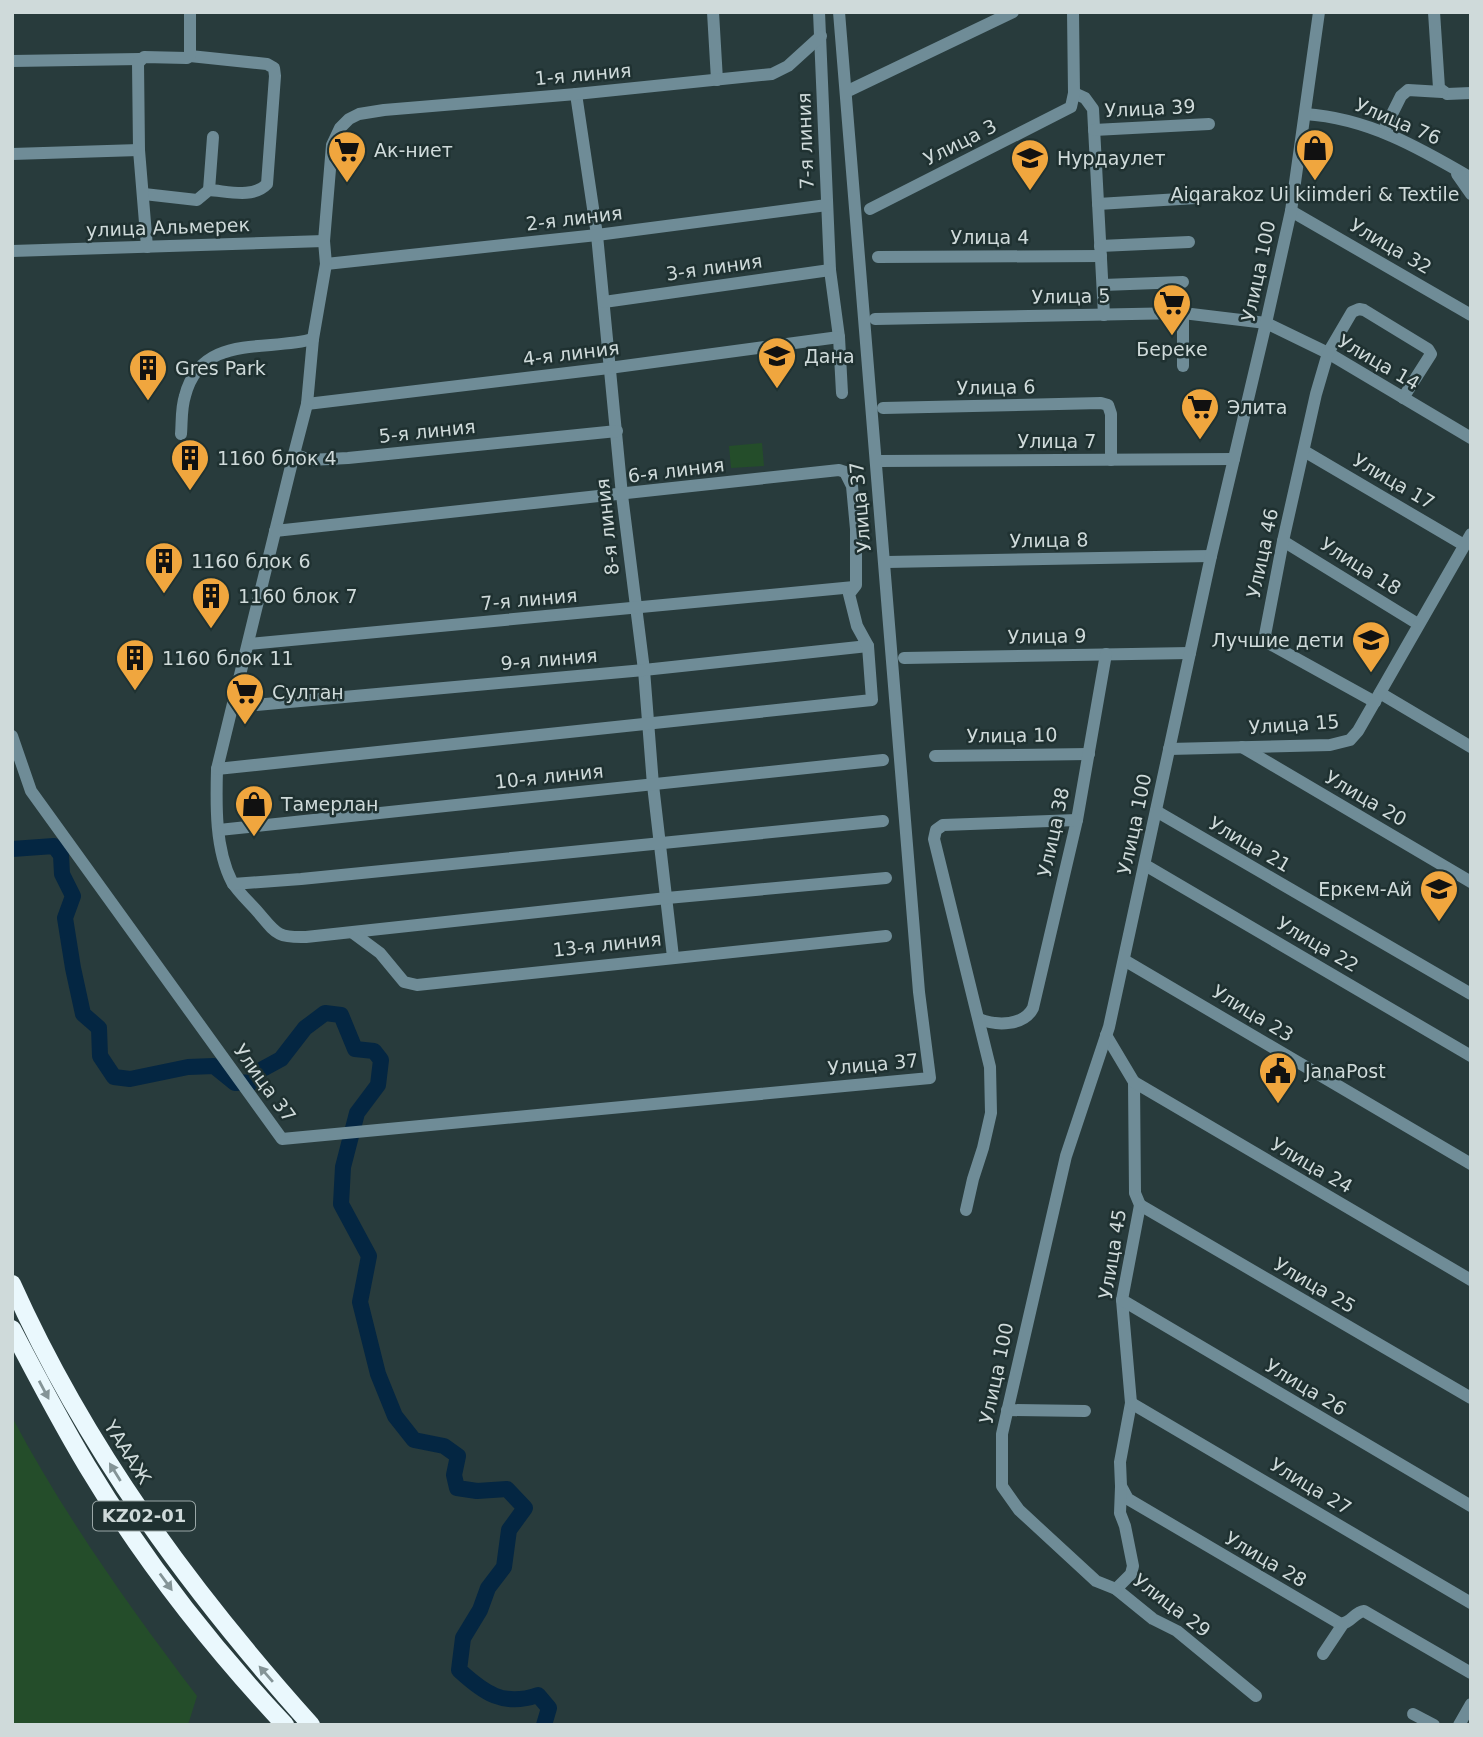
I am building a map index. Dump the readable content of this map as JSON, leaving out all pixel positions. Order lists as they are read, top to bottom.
{
  "streets": {
    "highway": ["ҮАААЖ", "KZ02-01"],
    "street": [
      "1-я линия",
      "Улица 39",
      "Улица 76",
      "7-я линия",
      "Улица 3",
      "2-я линия",
      "улица Альмерек",
      "Улица 4",
      "Улица 32",
      "3-я линия",
      "Улица 100",
      "Улица 5",
      "4-я линия",
      "Улица 14",
      "Улица 6",
      "5-я линия",
      "Улица 7",
      "6-я линия",
      "Улица 17",
      "Улица 37",
      "8-я линия",
      "Улица 8",
      "Улица 46",
      "Улица 18",
      "Улица 9",
      "9-я линия",
      "Улица 15",
      "Улица 10",
      "10-я линия",
      "Улица 20",
      "Улица 38",
      "Улица 21",
      "13-я линия",
      "Улица 22",
      "Улица 23",
      "Улица 24",
      "Улица 45",
      "Улица 25",
      "Улица 26",
      "Улица 27",
      "Улица 28",
      "Улица 29"
    ]
  },
  "crossings": [
    ["1-я линия", "7-я линия"],
    ["1-я линия", "улица Альмерек"],
    ["1-я линия", "8-я линия"],
    ["Улица 76", "Улица 100"],
    ["7-я линия", "2-я линия"],
    ["7-я линия", "3-я линия"],
    ["7-я линия", "4-я линия"],
    ["7-я линия", "6-я линия"],
    ["7-я линия", "8-я линия"],
    ["2-я линия", "8-я линия"],
    ["Улица 32", "Улица 100"],
    ["3-я линия", "8-я линия"],
    ["Улица 100", "Улица 5"],
    ["Улица 100", "Улица 14"],
    ["Улица 100", "Улица 7"],
    ["Улица 100", "Улица 8"],
    ["Улица 100", "Улица 9"],
    ["Улица 100", "Улица 15"],
    ["Улица 100", "Улица 21"],
    ["Улица 100", "Улица 22"],
    ["Улица 100", "Улица 23"],
    ["Улица 100", "Улица 29"],
    ["Улица 5", "Улица 14"],
    ["4-я линия", "8-я линия"],
    ["Улица 14", "Улица 46"],
    ["Улица 6", "Улица 7"],
    ["5-я линия", "8-я линия"],
    ["6-я линия", "8-я линия"],
    ["6-я линия", "9-я линия"],
    ["Улица 17", "Улица 46"],
    ["Улица 17", "Улица 15"],
    ["8-я линия", "9-я линия"],
    ["8-я линия", "10-я линия"],
    ["8-я линия", "13-я линия"],
    ["Улица 46", "Улица 18"],
    ["Улица 46", "Улица 15"],
    ["Улица 18", "Улица 15"],
    ["Улица 9", "Улица 38"],
    ["Улица 15", "Улица 20"],
    ["Улица 10", "Улица 38"],
    ["Улица 24", "Улица 45"],
    ["Улица 45", "Улица 25"],
    ["Улица 45", "Улица 26"],
    ["Улица 45", "Улица 27"],
    ["Улица 28", "Улица 29"]
  ],
  "places": {
    "shop": ["Aiqarakoz Ui kiimderi & Textile", "Тамерлан"],
    "supermarket": [
      "Ак-ниет",
      "Береке",
      "Элита",
      "Султан"
    ],
    "school or university": [
      "Нурдаулет",
      "Дана",
      "Лучшие дети",
      "Еркем-Ай"
    ],
    "building": [
      "Gres Park",
      "1160 блок 4",
      "1160 блок 6",
      "1160 блок 7",
      "1160 блок 11"
    ],
    "public building": ["JanaPost"]
  }
}
